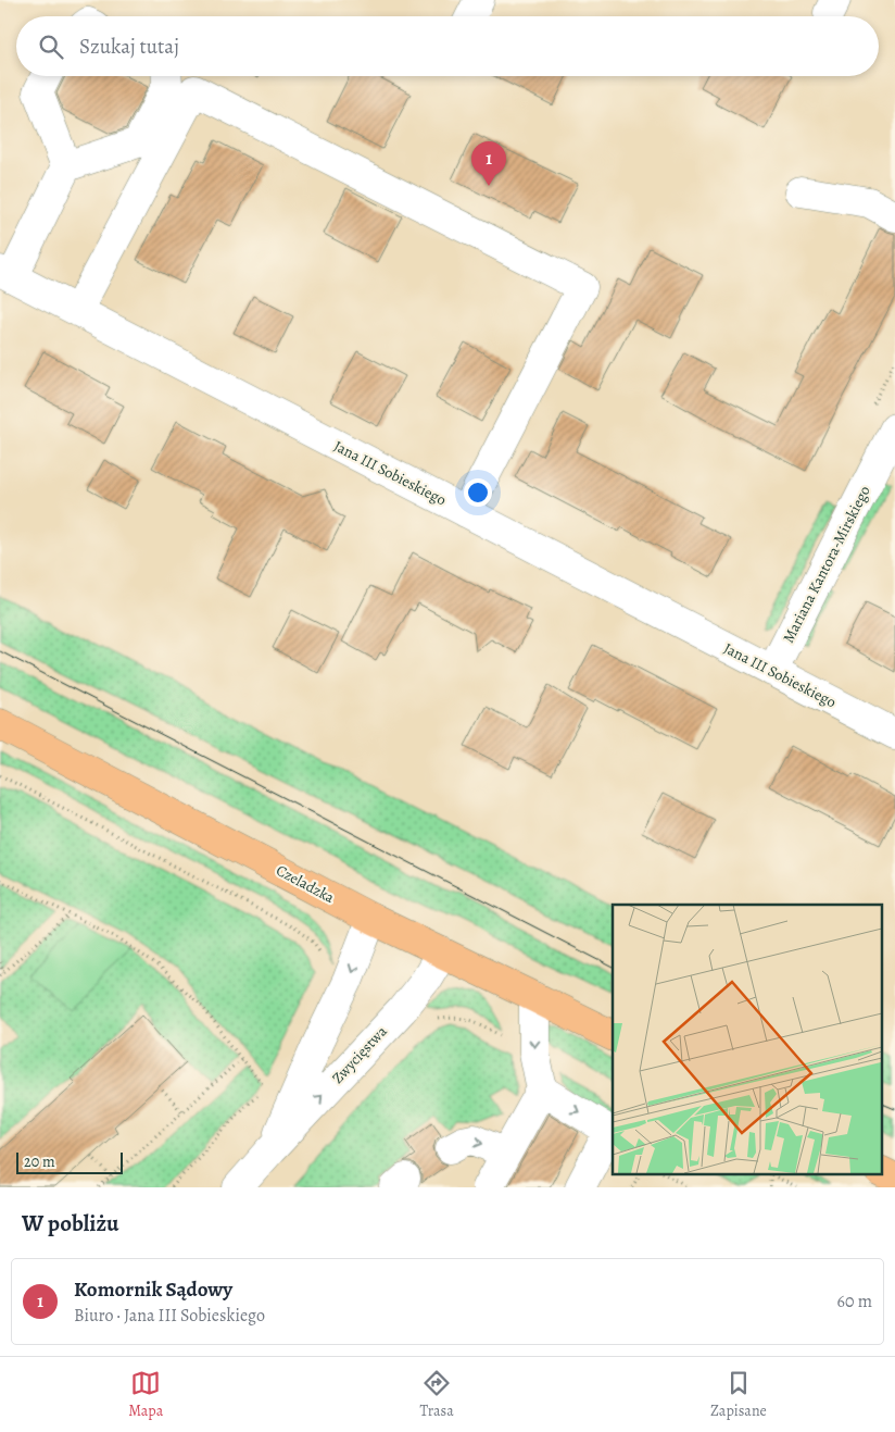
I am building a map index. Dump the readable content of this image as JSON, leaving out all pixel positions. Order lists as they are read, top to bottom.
{
  "streets": {
    "main road": ["Czeladzka"],
    "street": ["Jana III Sobieskiego", "Mariana Kantora-Mirskiego", "Zwycięstwa"]
  },
  "crossings": [
    ["Jana III Sobieskiego", "Mariana Kantora-Mirskiego"],
    ["Czeladzka", "Zwycięstwa"]
  ],
  "scale_bar": "20 m",
  "page": {
    "search": "Szukaj tutaj",
    "pins": "1",
    "scale": "20 m",
    "heading": "W pobliżu",
    "list": [
      {
        "mark": "1",
        "name": "Komornik Sądowy",
        "note": "Biuro · Jana III Sobieskiego",
        "value": "60 m"
      }
    ],
    "nav": ["Mapa", "Trasa", "Zapisane"]
  }
}
